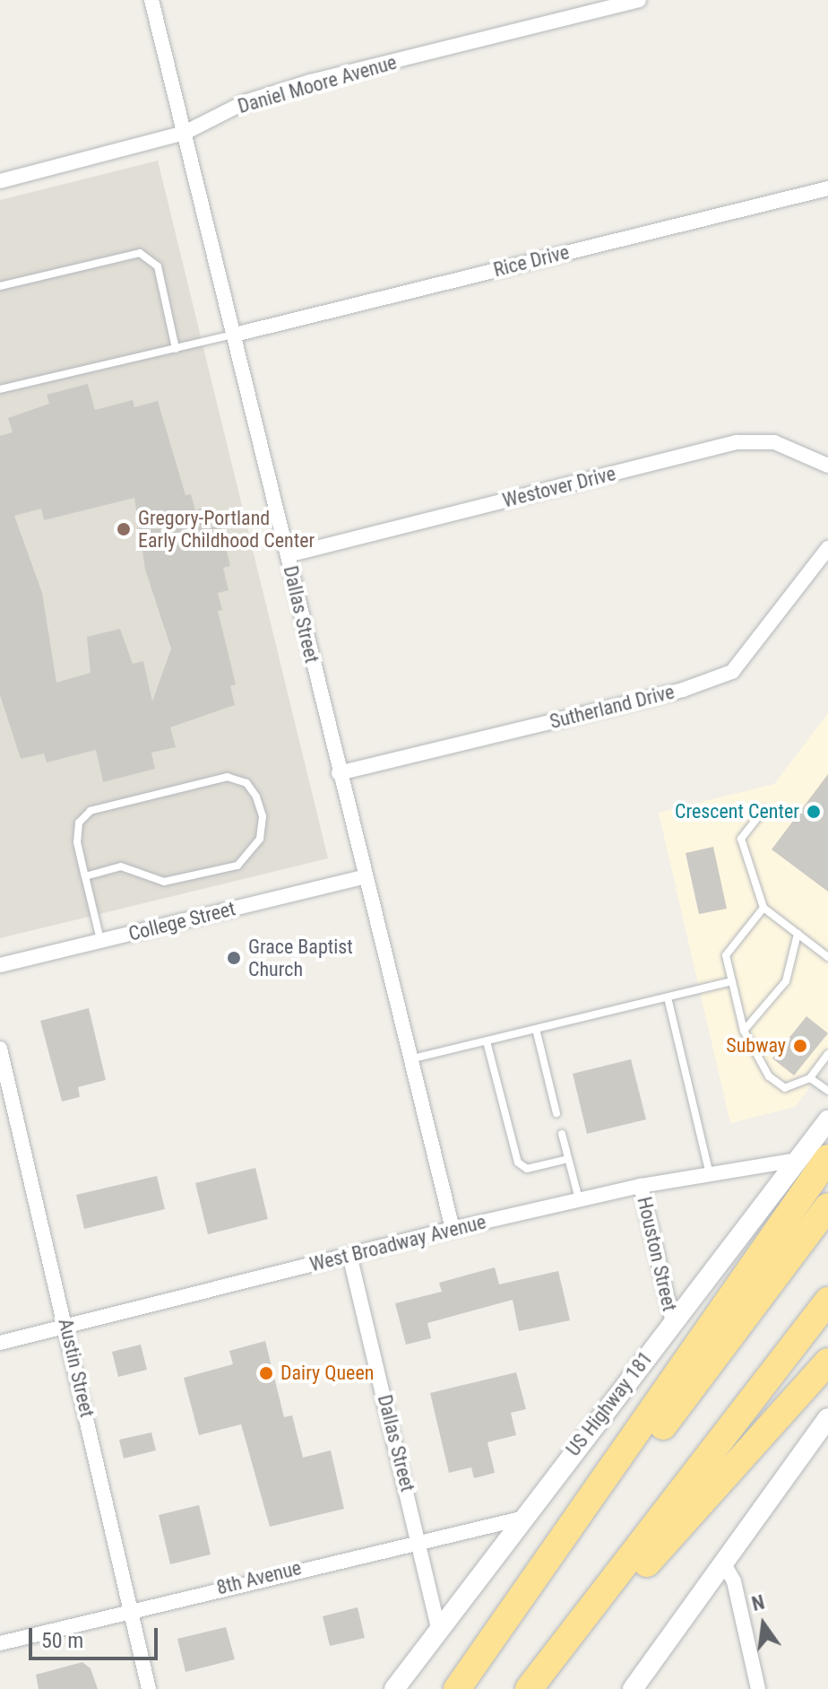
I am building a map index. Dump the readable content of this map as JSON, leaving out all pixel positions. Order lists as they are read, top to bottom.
{
  "streets": {
    "main road": ["US Highway 181"],
    "street": [
      "Daniel Moore Avenue",
      "Rice Drive",
      "Westover Drive",
      "Dallas Street",
      "Sutherland Drive",
      "College Street",
      "West Broadway Avenue",
      "Houston Street",
      "Austin Street",
      "8th Avenue"
    ]
  },
  "crossings": [
    ["Daniel Moore Avenue", "Dallas Street"],
    ["Rice Drive", "Dallas Street"],
    ["Westover Drive", "Dallas Street"],
    ["Dallas Street", "Sutherland Drive"],
    ["Dallas Street", "College Street"],
    ["Dallas Street", "West Broadway Avenue"],
    ["Dallas Street", "US Highway 181"],
    ["Dallas Street", "8th Avenue"],
    ["West Broadway Avenue", "Houston Street"],
    ["West Broadway Avenue", "Austin Street"],
    ["West Broadway Avenue", "US Highway 181"],
    ["Houston Street", "US Highway 181"],
    ["Austin Street", "8th Avenue"],
    ["US Highway 181", "8th Avenue"]
  ],
  "places": [
    "Gregory-Portland Early Childhood Center",
    "Crescent Center",
    "Grace Baptist Church",
    "Subway",
    "Dairy Queen"
  ],
  "scale_bar": "50 m",
  "north": "top"
}
